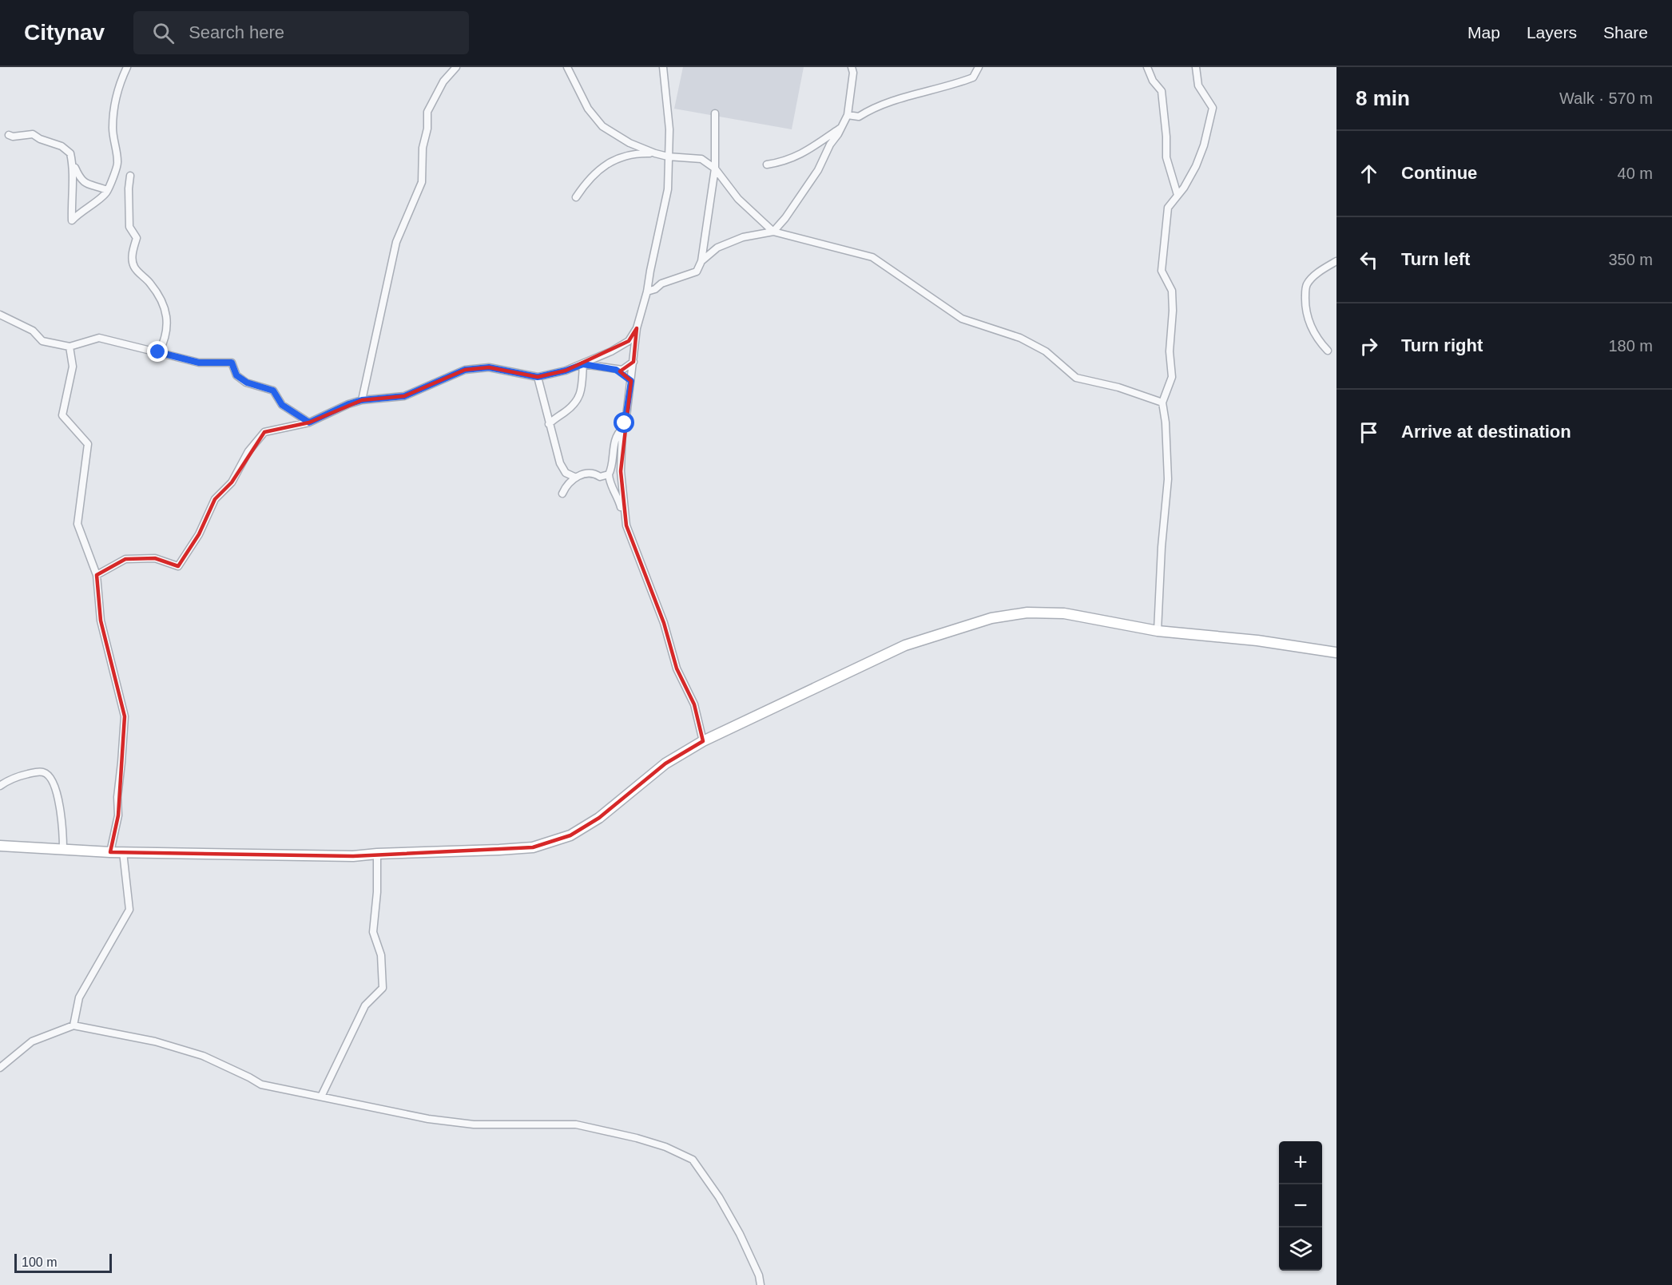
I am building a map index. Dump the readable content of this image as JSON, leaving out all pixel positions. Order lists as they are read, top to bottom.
{
  "scale_bar": "100 m",
  "page": {
    "header": "Citynav",
    "search": "Search here",
    "nav": ["Map", "Layers", "Share"],
    "heading": ["8 min", "Walk · 570 m"],
    "list": [
      ["Continue", "40 m"],
      ["Turn left", "350 m"],
      ["Turn right", "180 m"],
      "Arrive at destination"
    ],
    "map_buttons": ["+", "−"],
    "scale": "100 m"
  }
}
